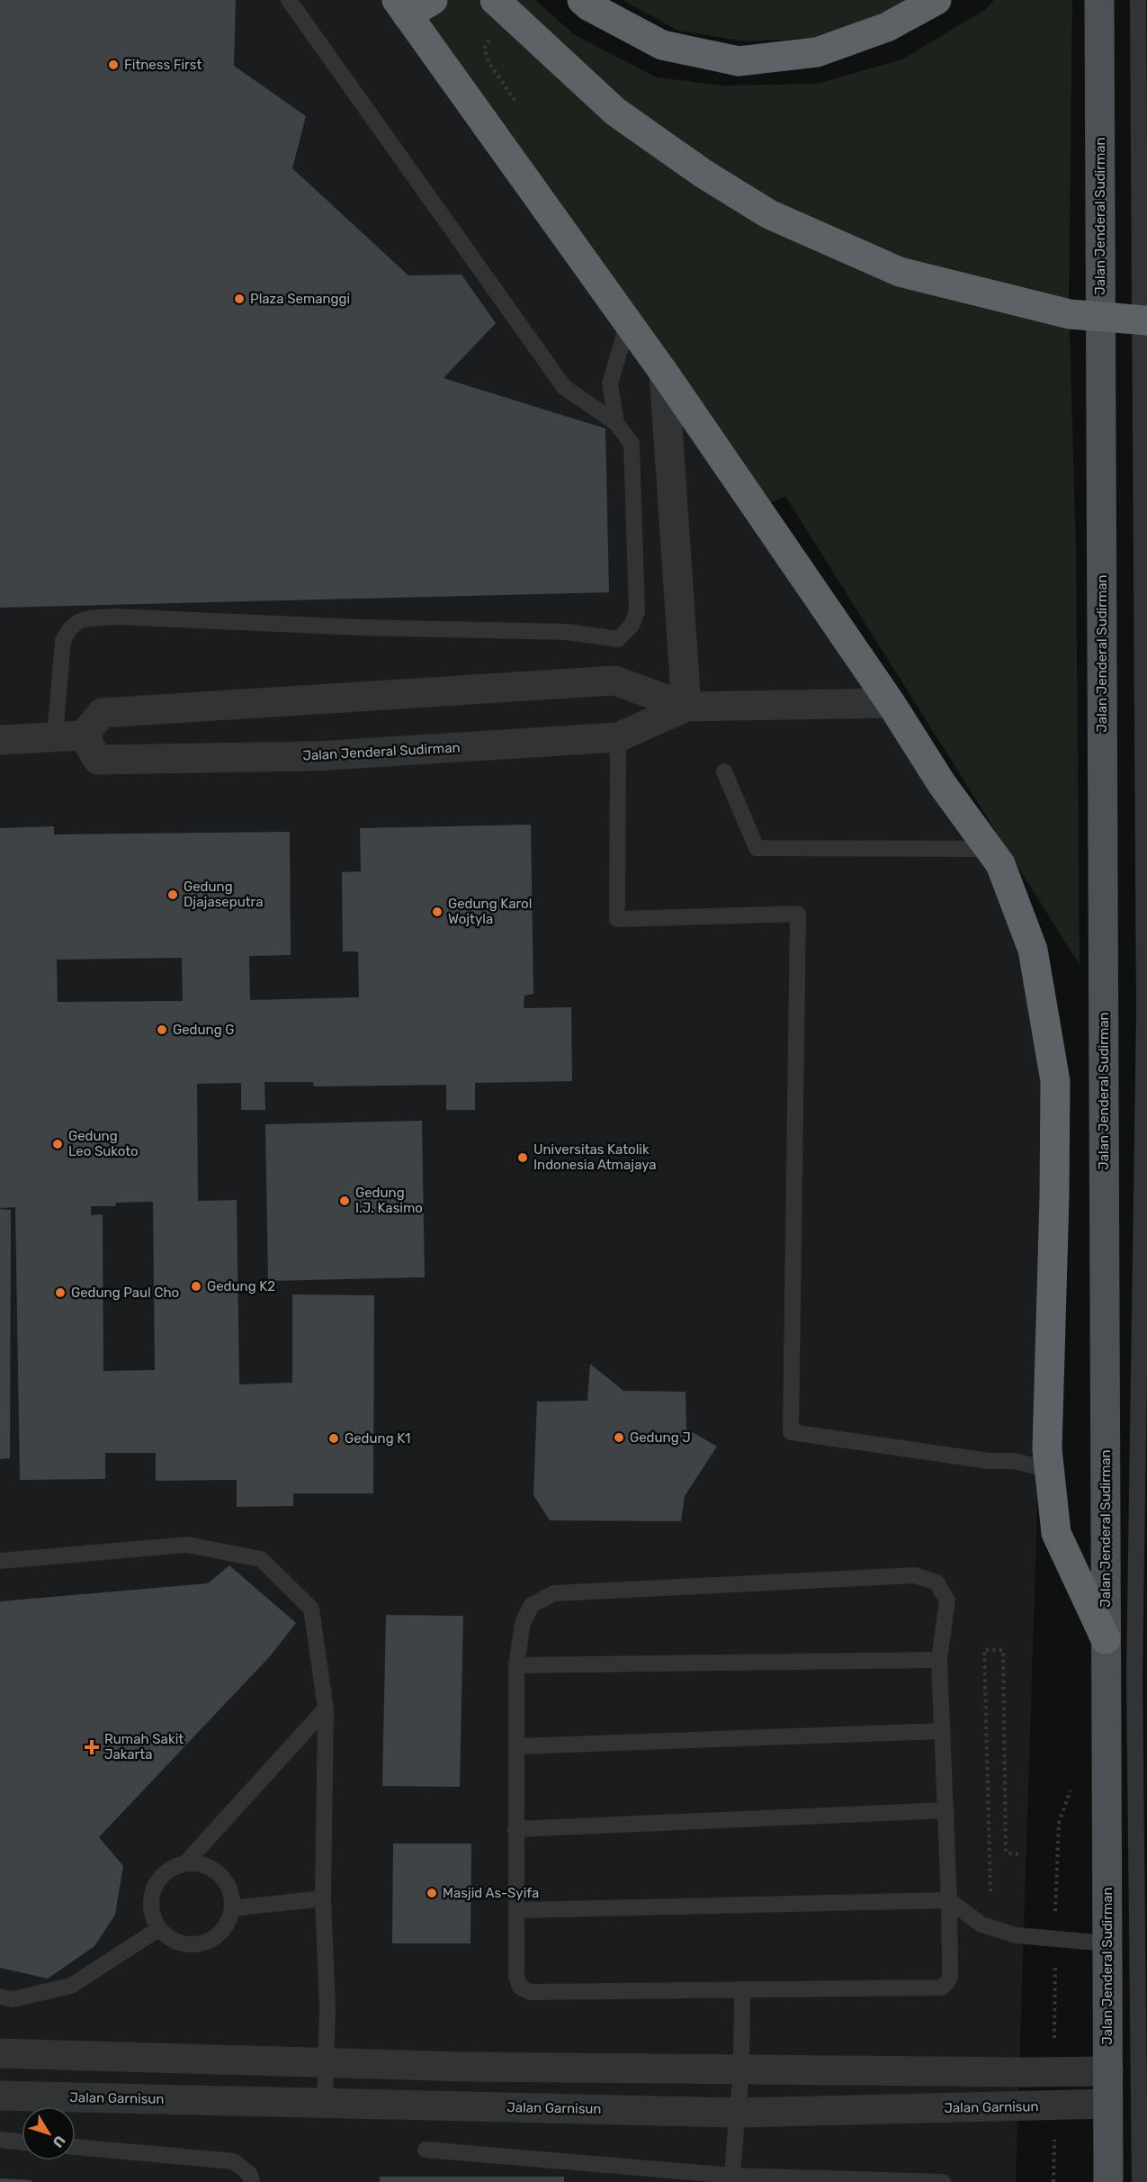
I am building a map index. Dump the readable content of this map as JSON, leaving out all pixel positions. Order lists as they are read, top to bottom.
{
  "streets": {
    "main road": ["Jalan Jenderal Sudirman"],
    "street": ["Jalan Garnisun"]
  },
  "crossings": [
    ["Jalan Jenderal Sudirman", "Jalan Garnisun"]
  ],
  "places": {
    "other": [
      "Fitness First",
      "Plaza Semanggi",
      "Gedung Djajaseputra",
      "Gedung Karol Wojtyla",
      "Gedung G",
      "Gedung Leo Sukoto",
      "Universitas Katolik Indonesia Atmajaya",
      "Gedung I.J. Kasimo",
      "Gedung K2",
      "Gedung Paul Cho",
      "Gedung J",
      "Gedung K1",
      "Masjid As-Syifa"
    ],
    "health": ["Rumah Sakit Jakarta"]
  },
  "north": "bottom right"
}
